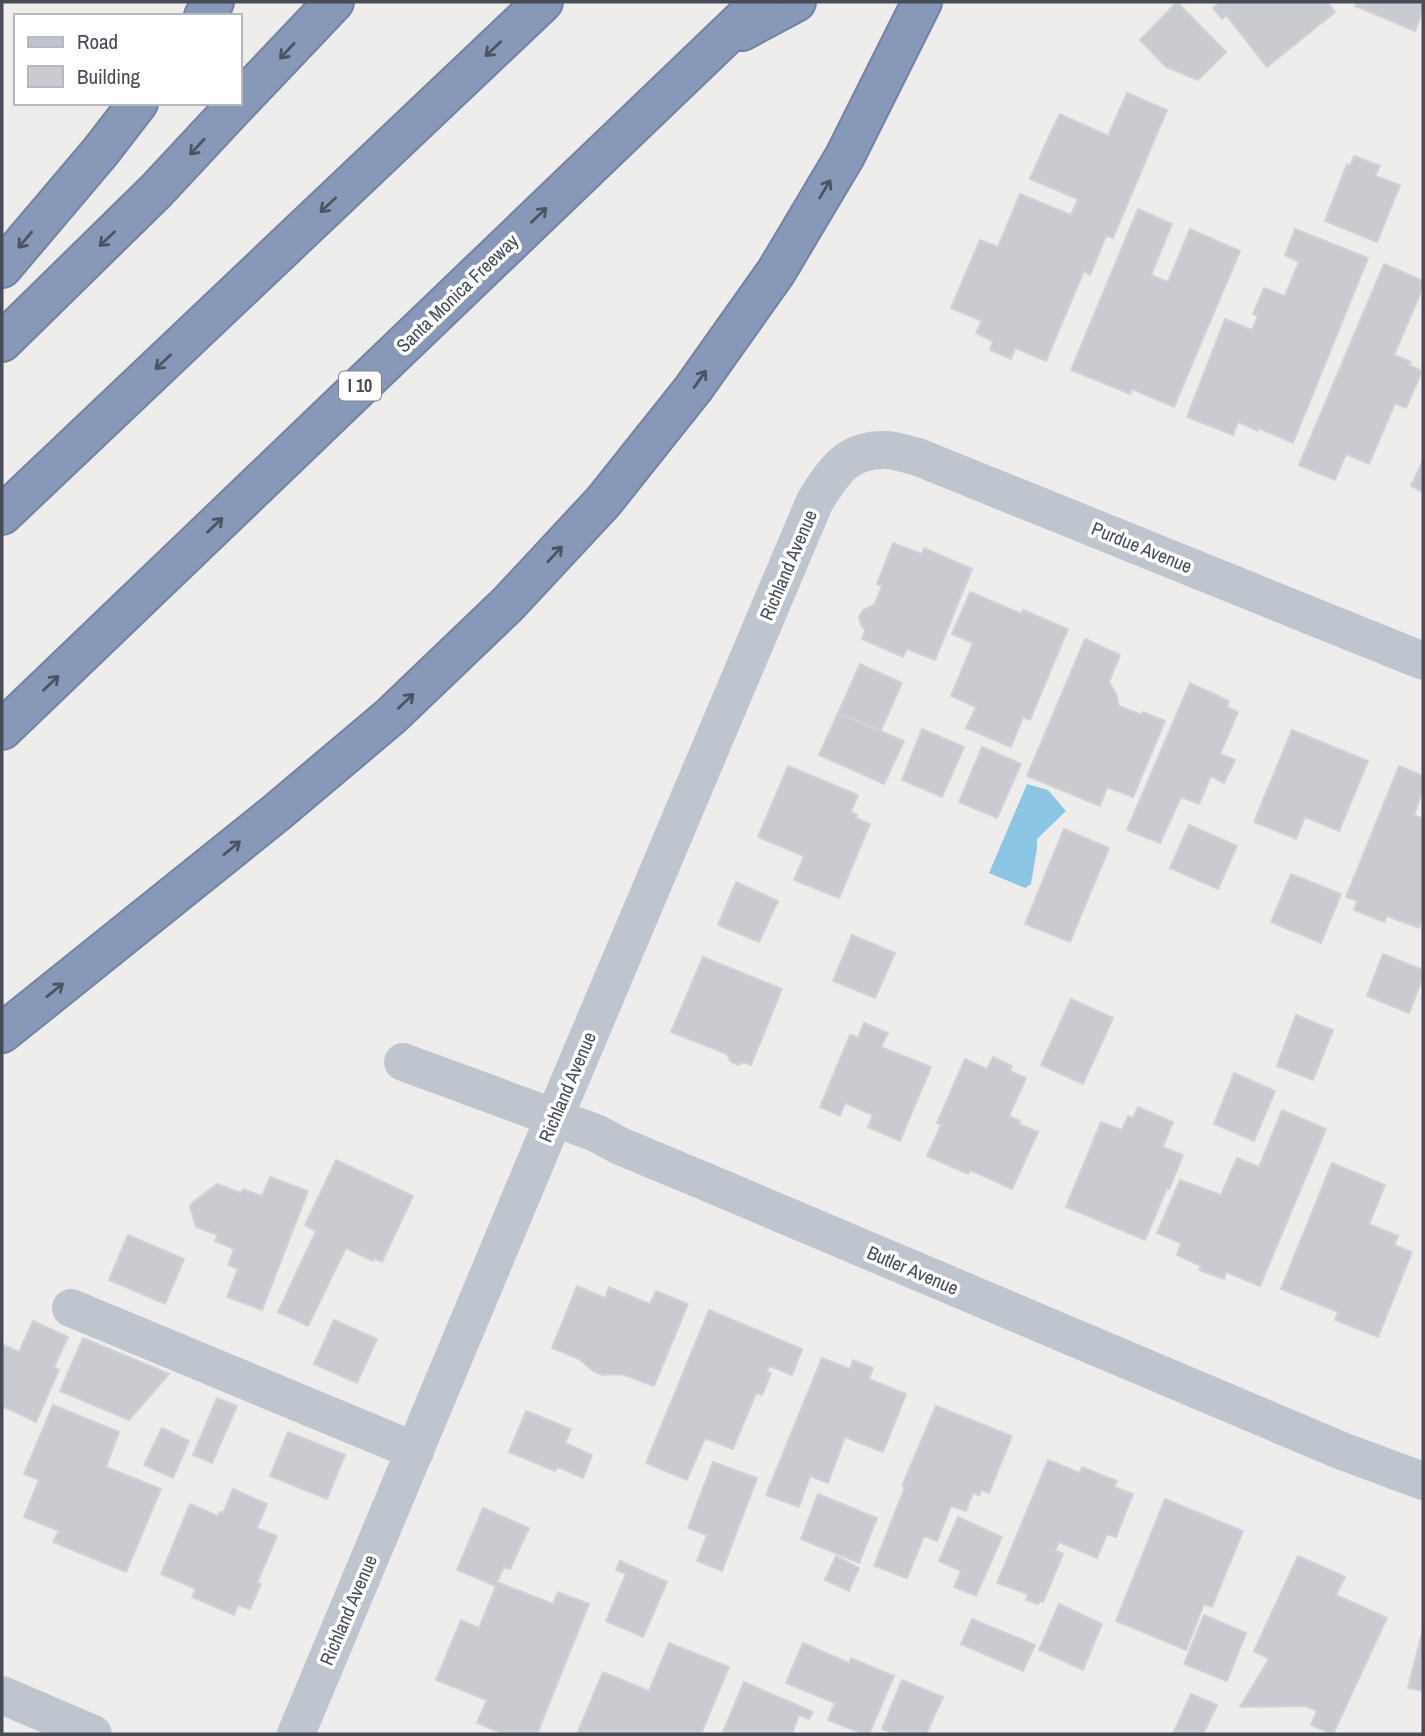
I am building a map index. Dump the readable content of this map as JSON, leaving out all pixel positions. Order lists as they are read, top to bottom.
{
  "streets": {
    "highway": ["Santa Monica Freeway", "I 10"],
    "street": ["Purdue Avenue", "Richland Avenue", "Butler Avenue"]
  },
  "crossings": [
    ["Purdue Avenue", "Richland Avenue"],
    ["Richland Avenue", "Butler Avenue"]
  ],
  "legend": ["Road", "Building"]
}
